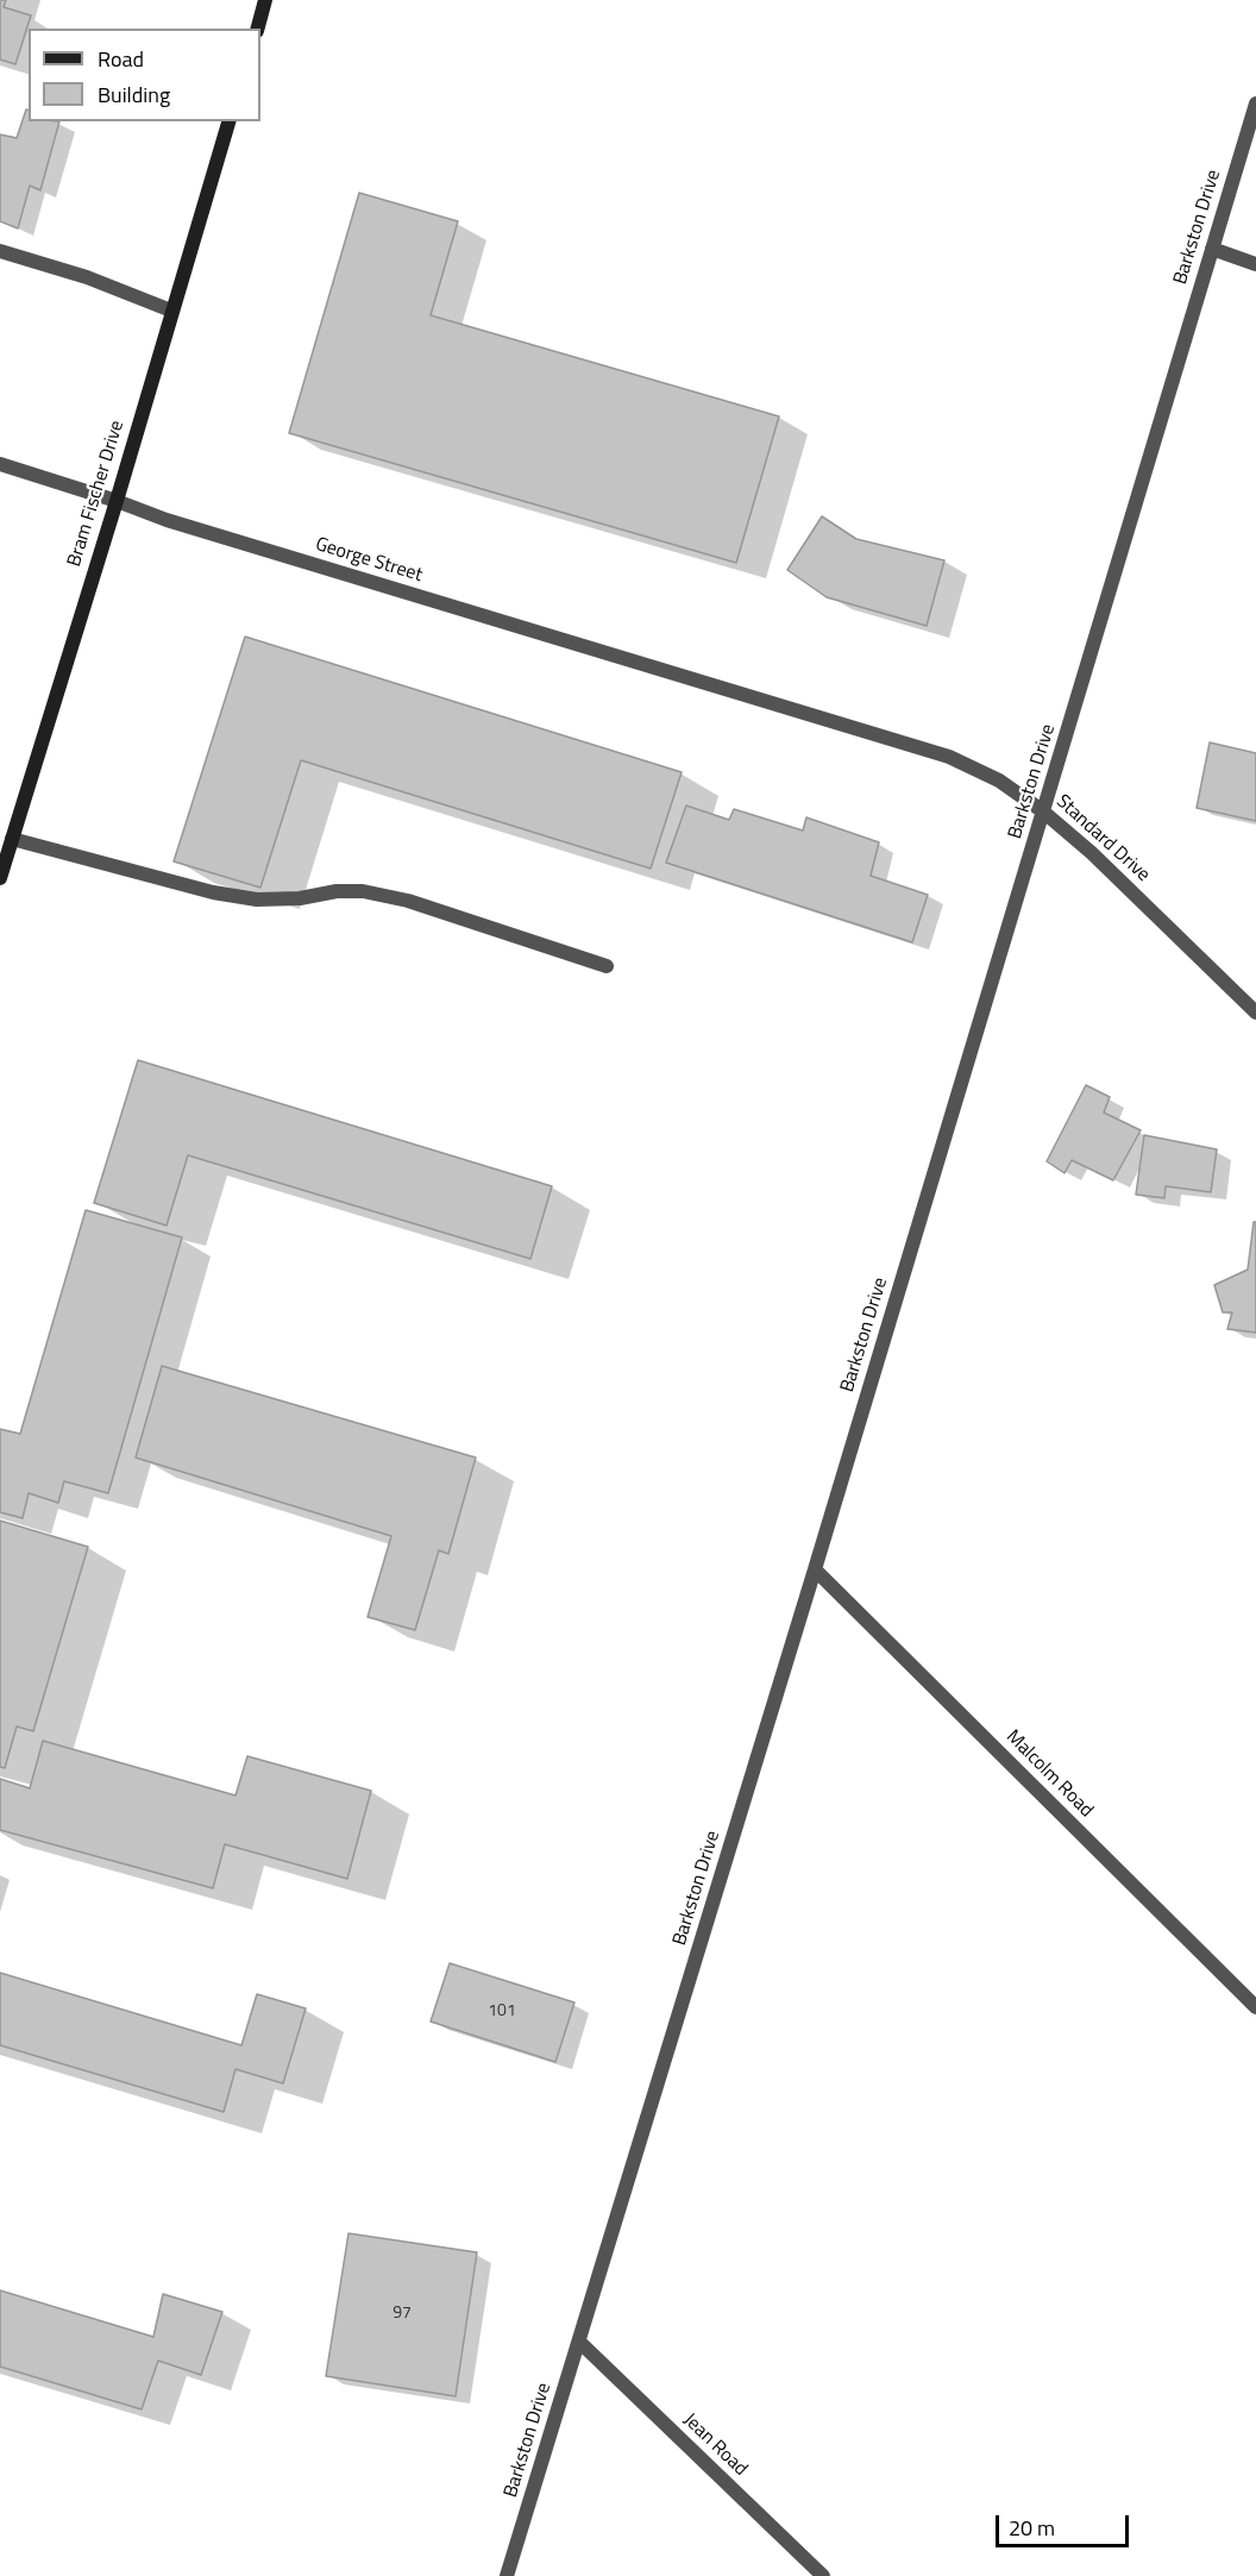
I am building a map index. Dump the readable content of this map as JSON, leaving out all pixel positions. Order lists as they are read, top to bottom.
{
  "streets": {
    "main road": ["Bram Fischer Drive"],
    "street": [
      "Barkston Drive",
      "George Street",
      "Standard Drive",
      "Malcolm Road",
      "Jean Road"
    ]
  },
  "crossings": [
    ["Barkston Drive", "Standard Drive"],
    ["Barkston Drive", "Malcolm Road"],
    ["Barkston Drive", "Jean Road"],
    ["Bram Fischer Drive", "George Street"],
    ["George Street", "Standard Drive"]
  ],
  "house_numbers": ["101", "97"],
  "legend": ["Road", "Building"],
  "scale_bar": "20 m"
}
